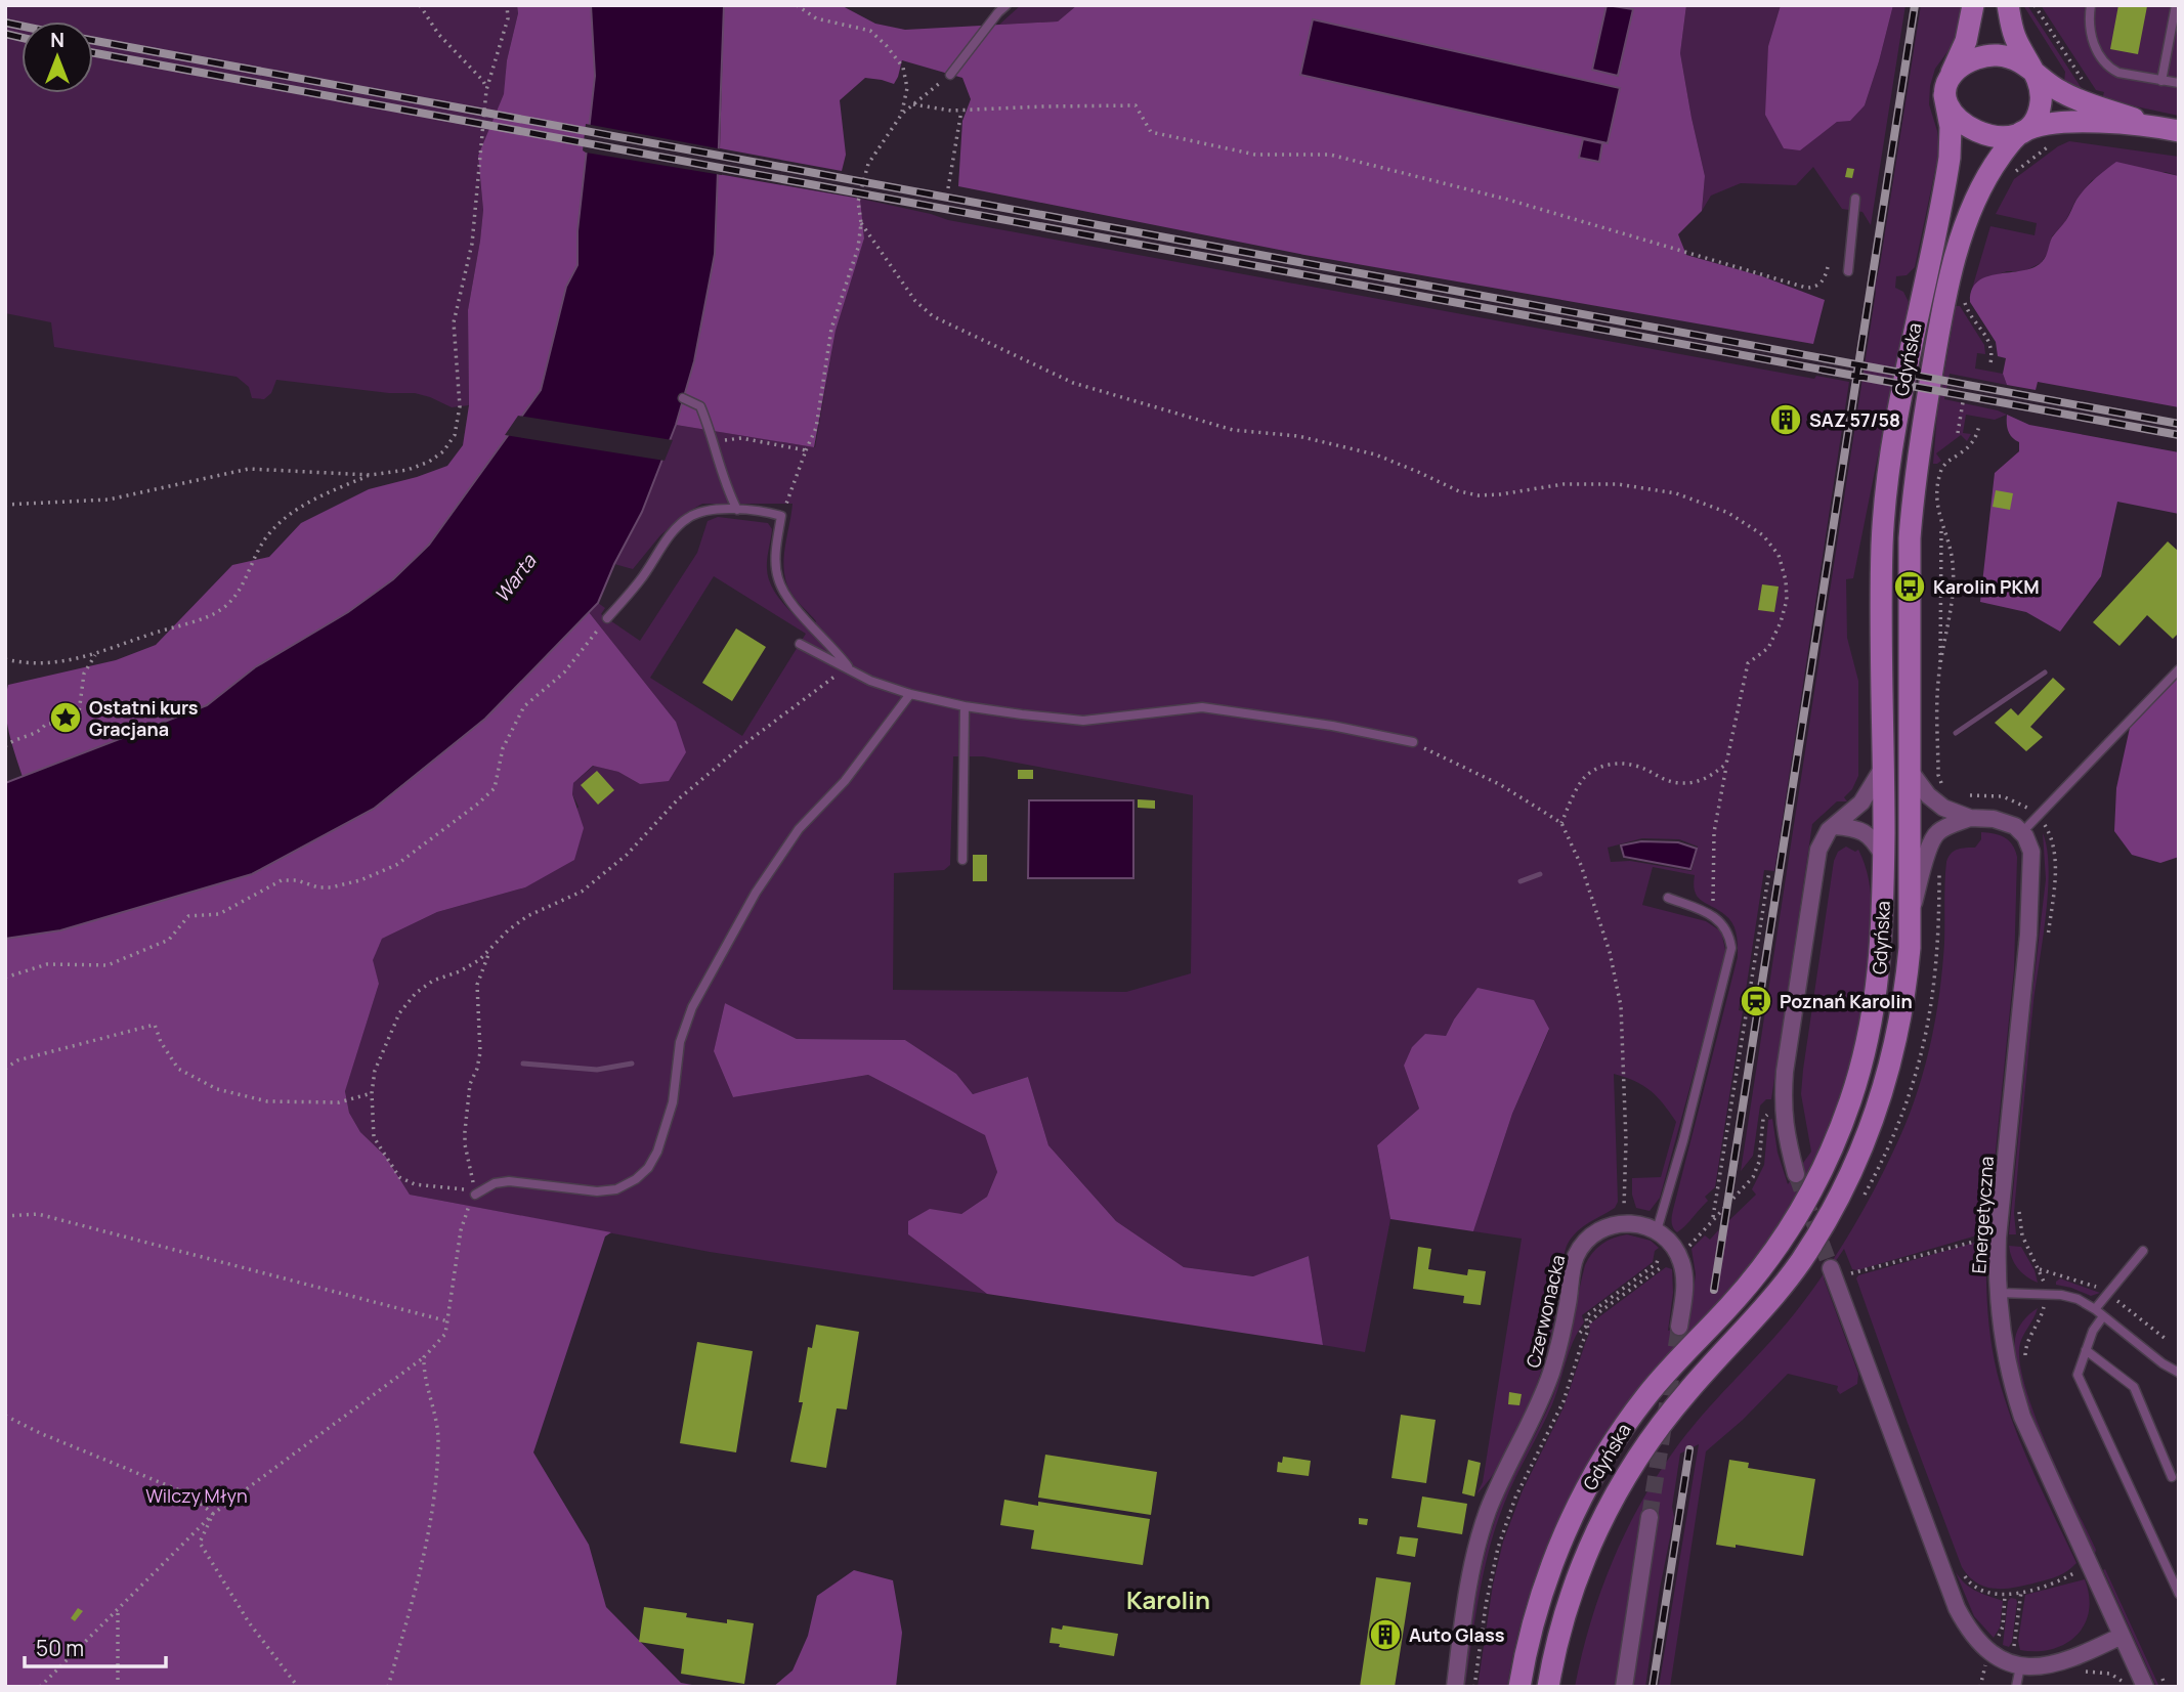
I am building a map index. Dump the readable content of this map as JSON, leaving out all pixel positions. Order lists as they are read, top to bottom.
{
  "streets": {
    "main road": ["Gdyńska"],
    "street": ["Energetyczna", "Czerwonacka"]
  },
  "districts": ["Karolin"],
  "water": ["Warta"],
  "parks": ["Wilczy Młyn"],
  "places": {
    "building": ["SAZ 57/58", "Auto Glass"],
    "bus stop": ["Karolin PKM"],
    "place": ["Ostatni kurs Gracjana"],
    "station": ["Poznań Karolin"]
  },
  "scale_bar": "50 m",
  "north": "top"
}
